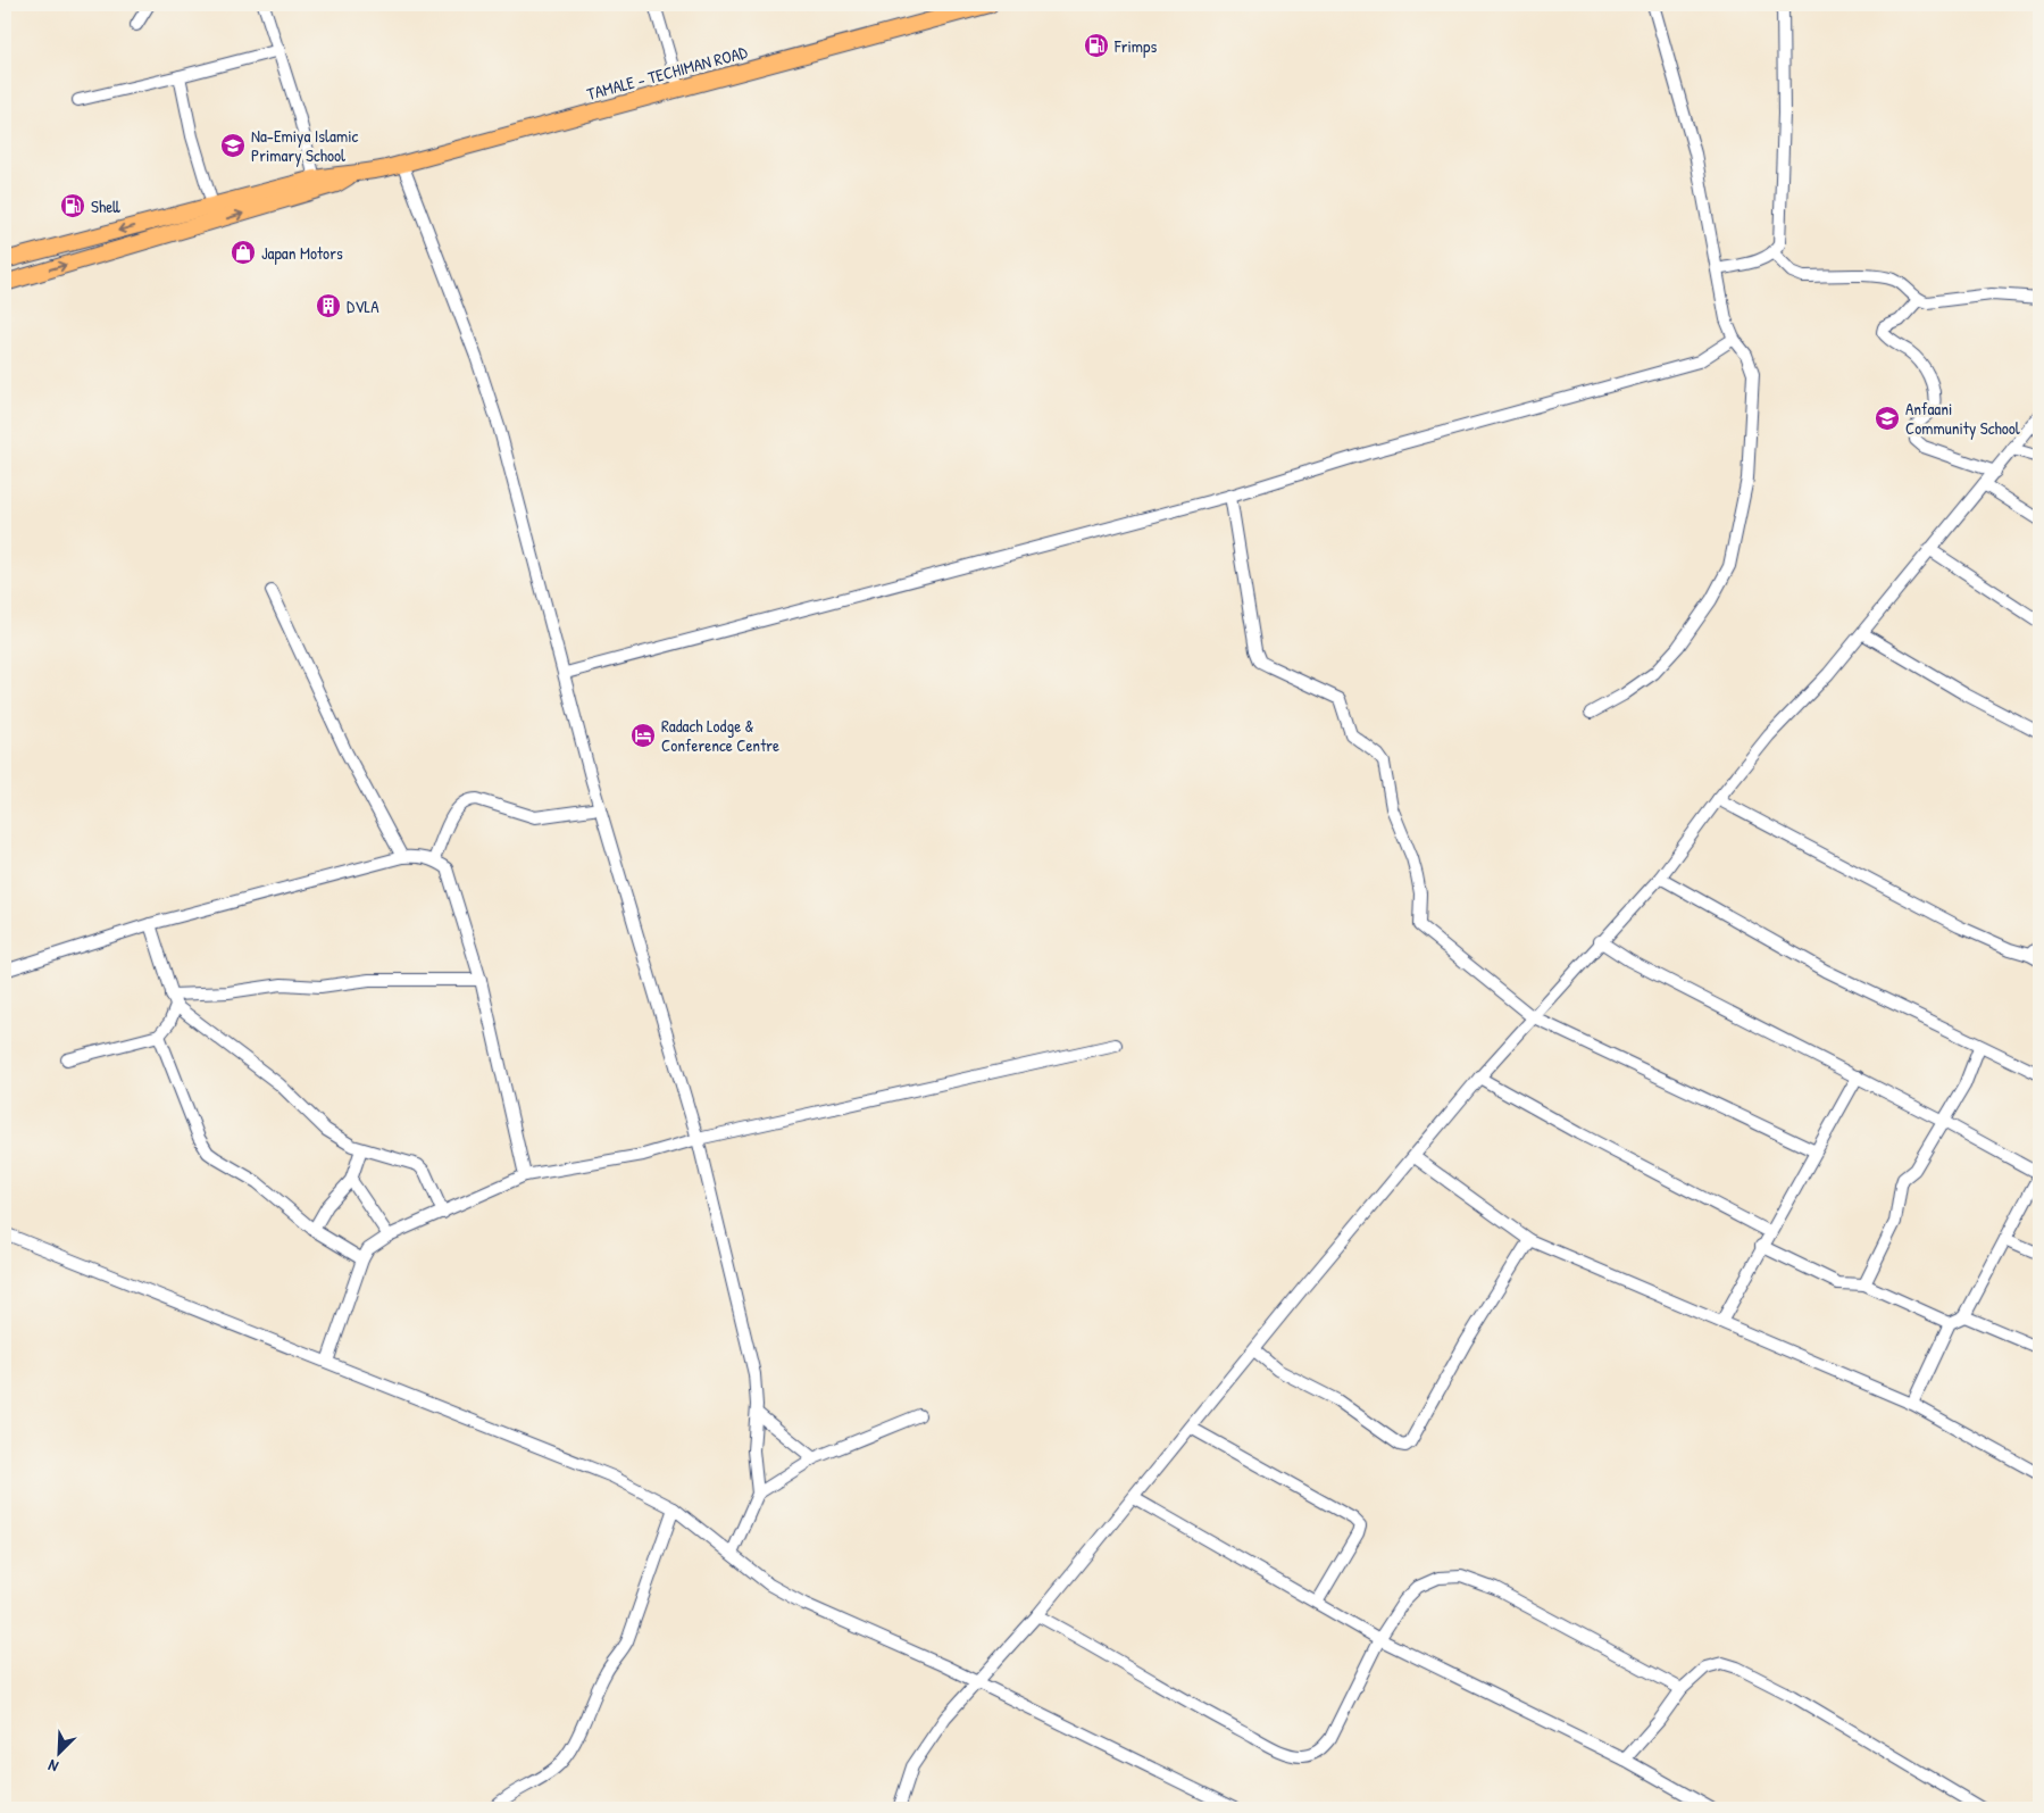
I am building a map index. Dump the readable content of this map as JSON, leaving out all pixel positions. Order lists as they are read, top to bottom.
{
  "streets": {
    "highway": ["TAMALE - TECHIMAN ROAD"]
  },
  "places": {
    "fuel station": ["Frimps", "Shell"],
    "school or university": ["Na-Emiya Islamic Primary School", "Anfaani Community School"],
    "shop": ["Japan Motors"],
    "building": ["DVLA"],
    "hotel": ["Radach Lodge & Conference Centre"]
  },
  "north": "bottom left"
}
